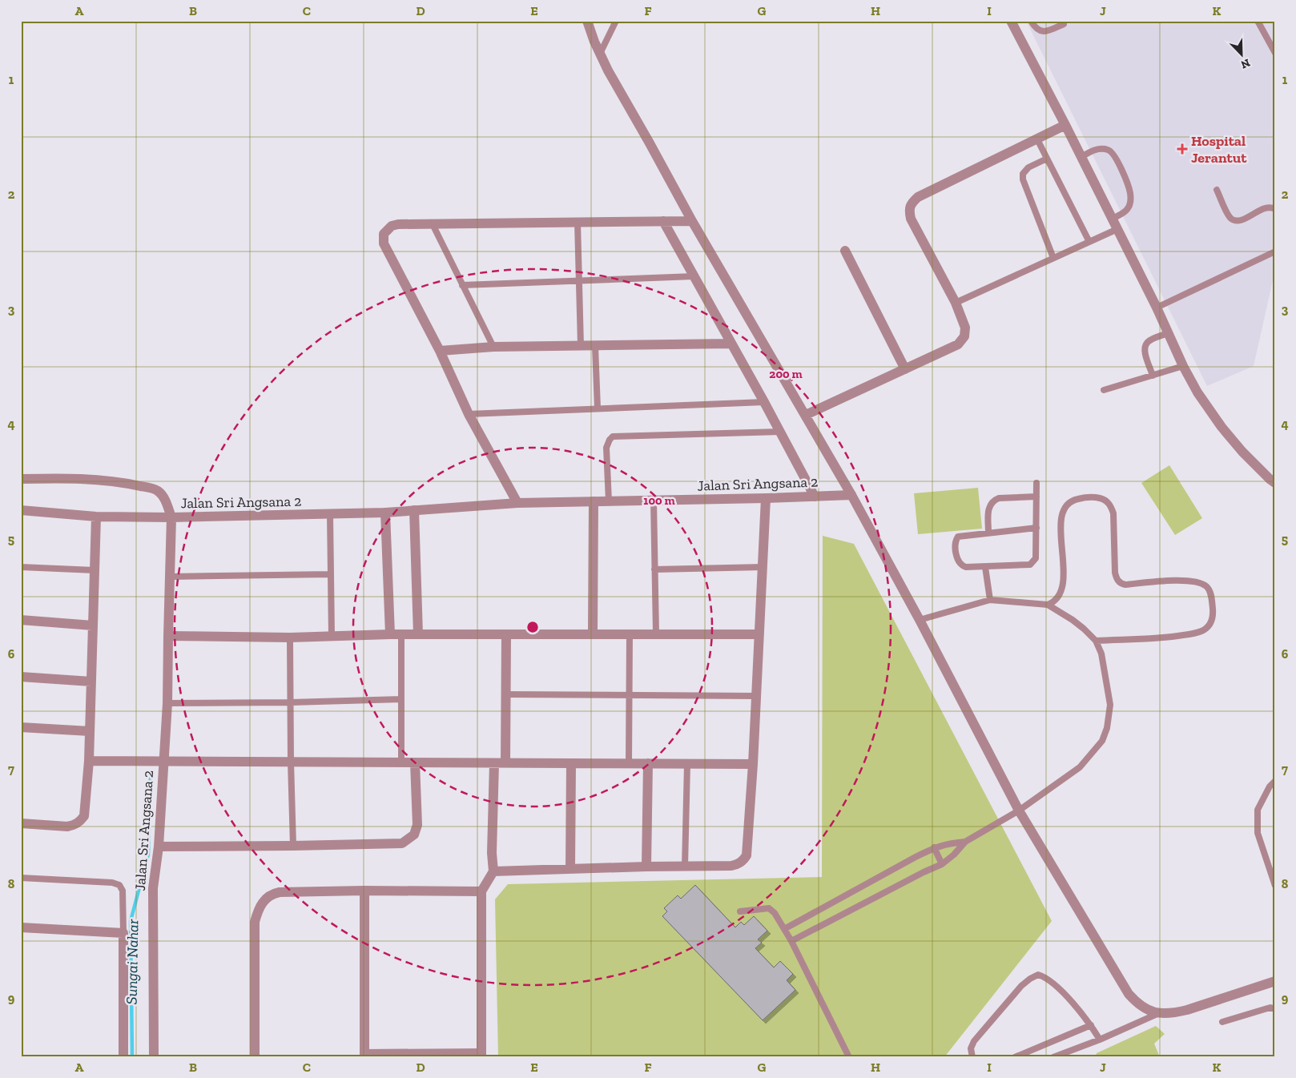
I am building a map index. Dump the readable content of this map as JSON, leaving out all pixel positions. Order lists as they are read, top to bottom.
{
  "streets": {
    "street": ["Jalan Sri Angsana 2"]
  },
  "water": ["Sungai Nahar"],
  "places": {
    "health": ["Hospital Jerantut"]
  },
  "north": "bottom right",
  "grid": {
    "columns": [
      "A",
      "B",
      "C",
      "D",
      "E",
      "F",
      "G",
      "H",
      "I",
      "J",
      "K"
    ],
    "rows": [
      "1",
      "2",
      "3",
      "4",
      "5",
      "6",
      "7",
      "8",
      "9"
    ]
  },
  "rings": ["200 m", "100 m"]
}
